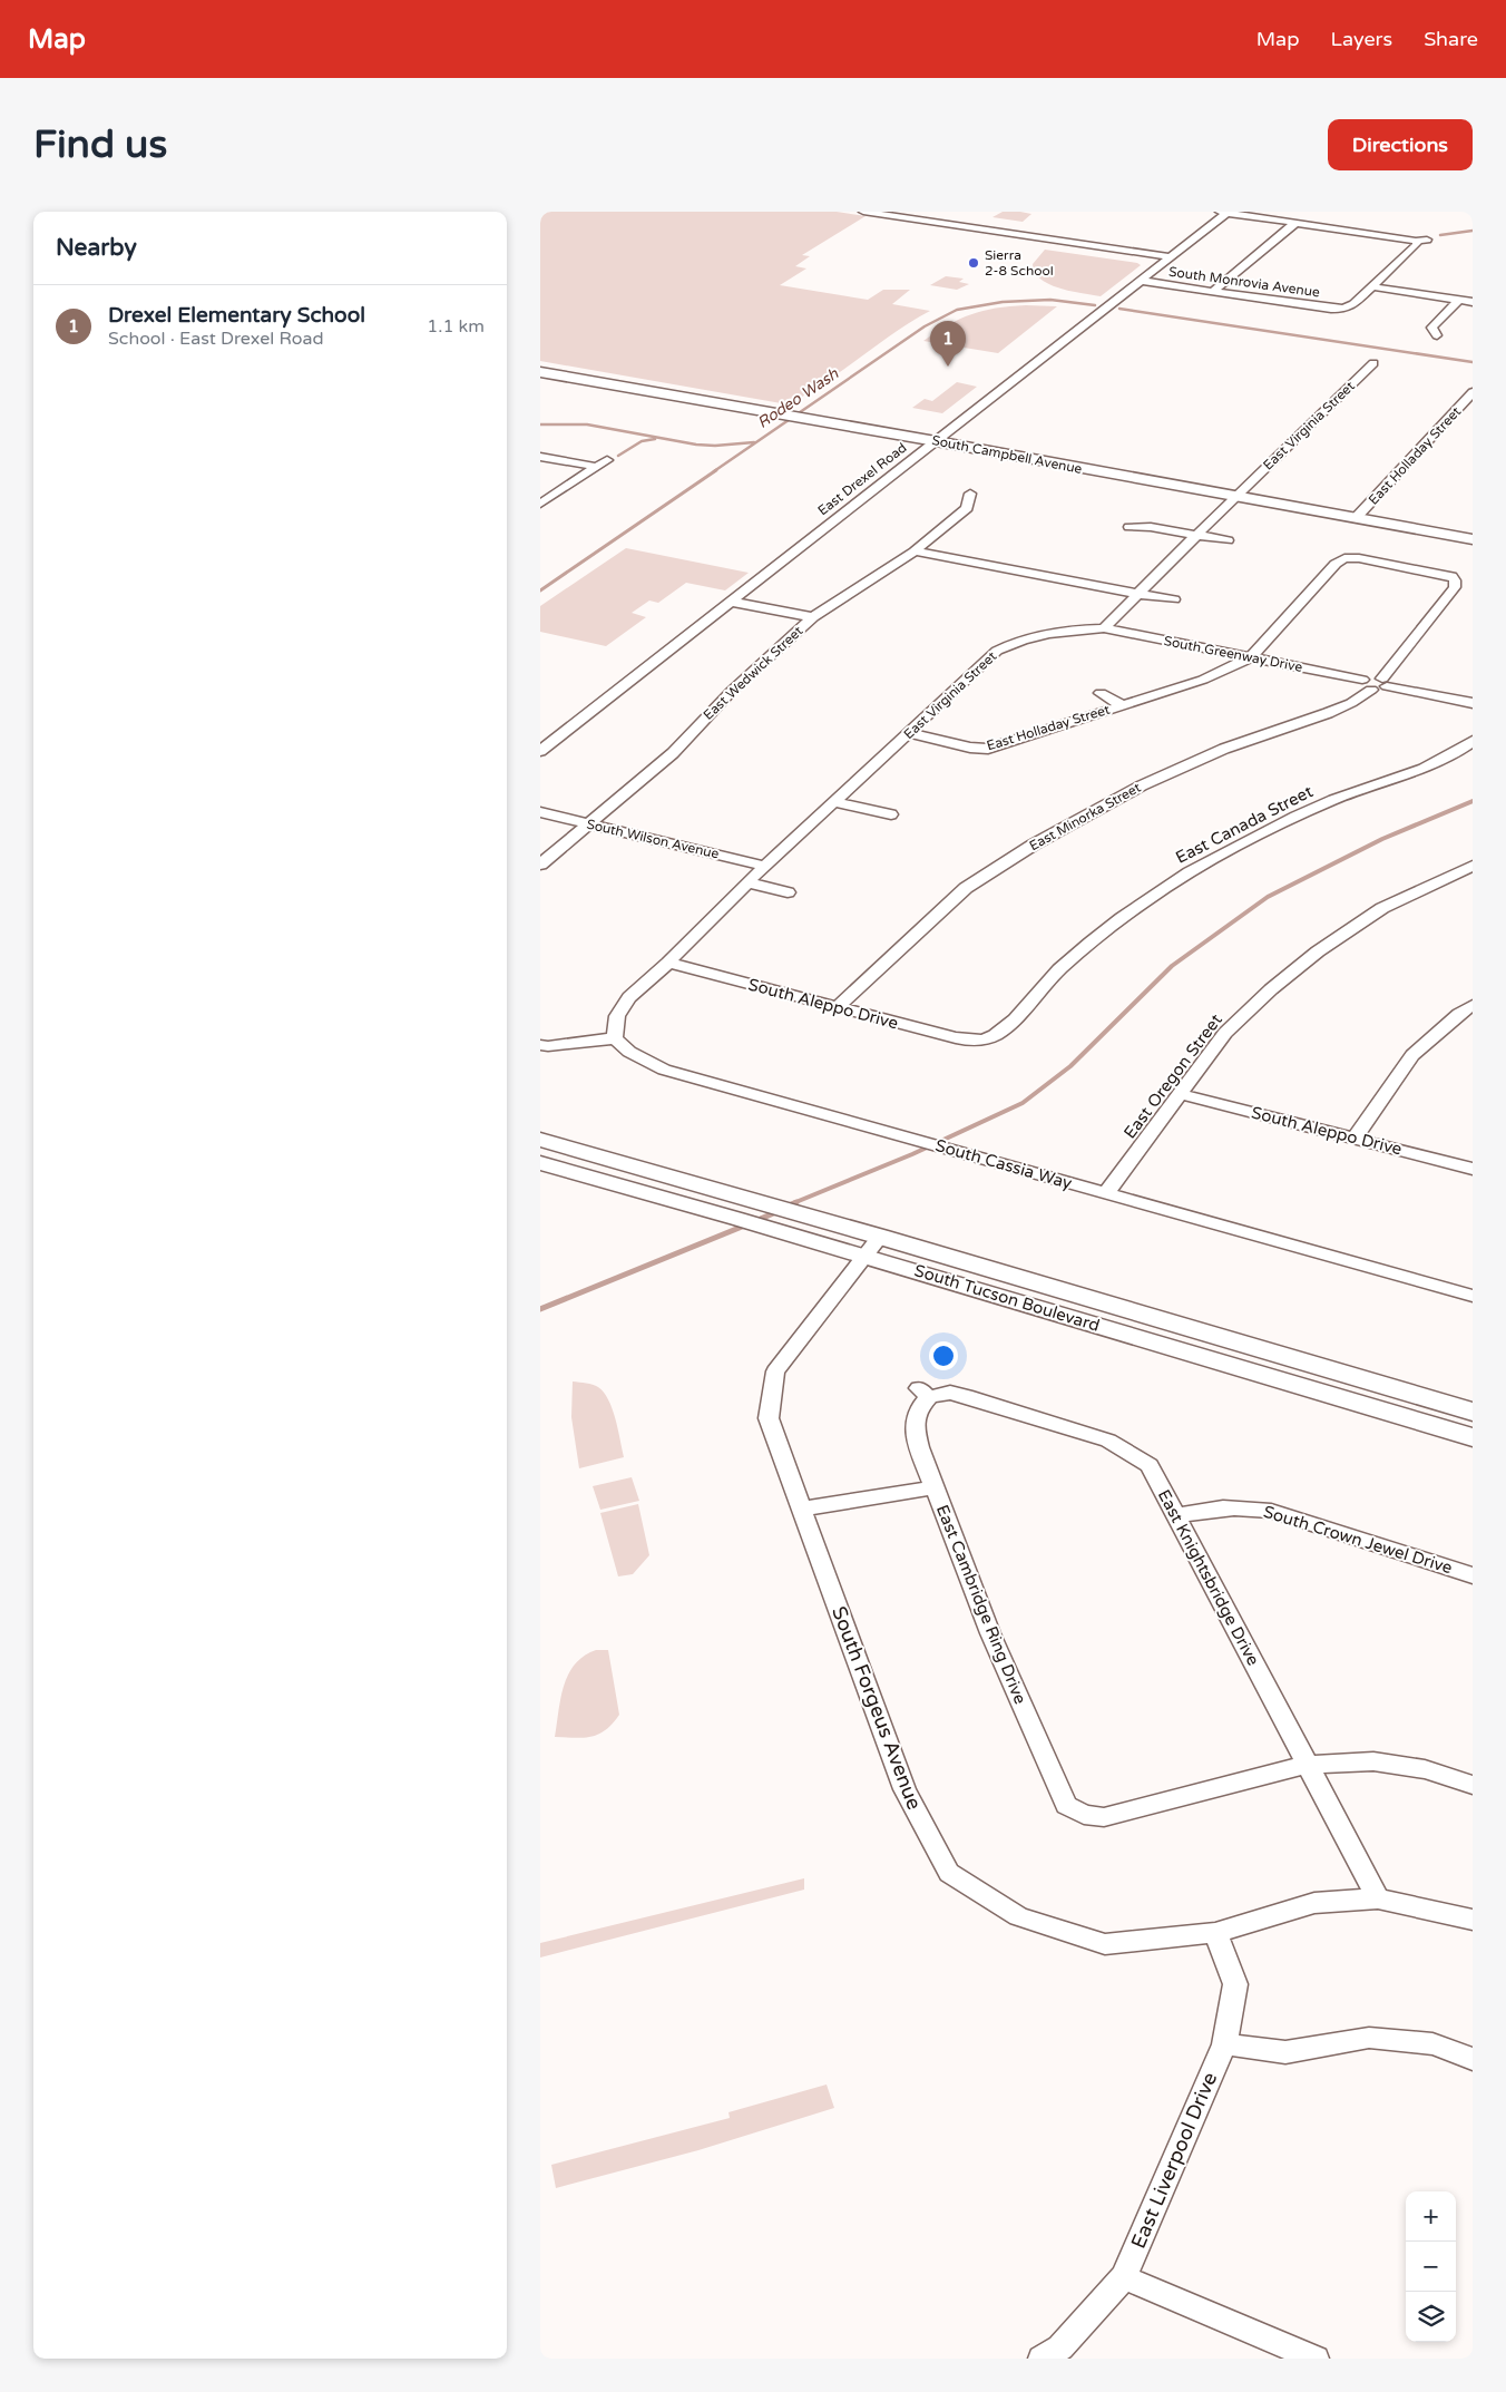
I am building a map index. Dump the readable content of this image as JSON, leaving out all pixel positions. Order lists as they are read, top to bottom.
{
  "streets": {
    "main road": ["South Campbell Avenue", "South Tucson Boulevard"],
    "street": [
      "South Monrovia Avenue",
      "East Virginia Street",
      "East Holladay Street",
      "East Drexel Road",
      "South Greenway Drive",
      "East Wedwick Street",
      "East Minorka Street",
      "East Canada Street",
      "South Wilson Avenue",
      "South Aleppo Drive",
      "East Oregon Street",
      "South Cassia Way",
      "South Crown Jewel Drive",
      "East Knightsbridge Drive",
      "East Cambridge Ring Drive",
      "South Forgeus Avenue",
      "East Liverpool Drive"
    ]
  },
  "crossings": [
    ["South Monrovia Avenue", "East Drexel Road"],
    ["East Virginia Street", "South Campbell Avenue"],
    ["East Virginia Street", "East Holladay Street"],
    ["East Virginia Street", "South Greenway Drive"],
    ["East Virginia Street", "South Wilson Avenue"],
    ["East Virginia Street", "South Aleppo Drive"],
    ["East Virginia Street", "South Cassia Way"],
    ["South Campbell Avenue", "East Holladay Street"],
    ["South Campbell Avenue", "East Drexel Road"],
    ["East Holladay Street", "South Greenway Drive"],
    ["South Greenway Drive", "East Minorka Street"],
    ["East Wedwick Street", "South Wilson Avenue"],
    ["East Minorka Street", "South Aleppo Drive"],
    ["East Canada Street", "South Aleppo Drive"],
    ["South Aleppo Drive", "East Oregon Street"],
    ["East Oregon Street", "South Cassia Way"],
    ["South Tucson Boulevard", "South Forgeus Avenue"],
    ["South Crown Jewel Drive", "East Knightsbridge Drive"],
    ["East Knightsbridge Drive", "East Cambridge Ring Drive"],
    ["East Knightsbridge Drive", "South Forgeus Avenue"],
    ["South Forgeus Avenue", "East Liverpool Drive"]
  ],
  "water": ["Rodeo Wash"],
  "places": ["Sierra 2-8 School"],
  "page": {
    "header": "Map",
    "nav": ["Map", "Layers", "Share"],
    "buttons": "Directions",
    "title": "Find us",
    "heading": "Nearby",
    "list": [
      {
        "mark": "1",
        "name": "Drexel Elementary School",
        "note": "School · East Drexel Road",
        "value": "1.1 km"
      }
    ],
    "pins": "1",
    "map_buttons": ["+", "−"]
  }
}
